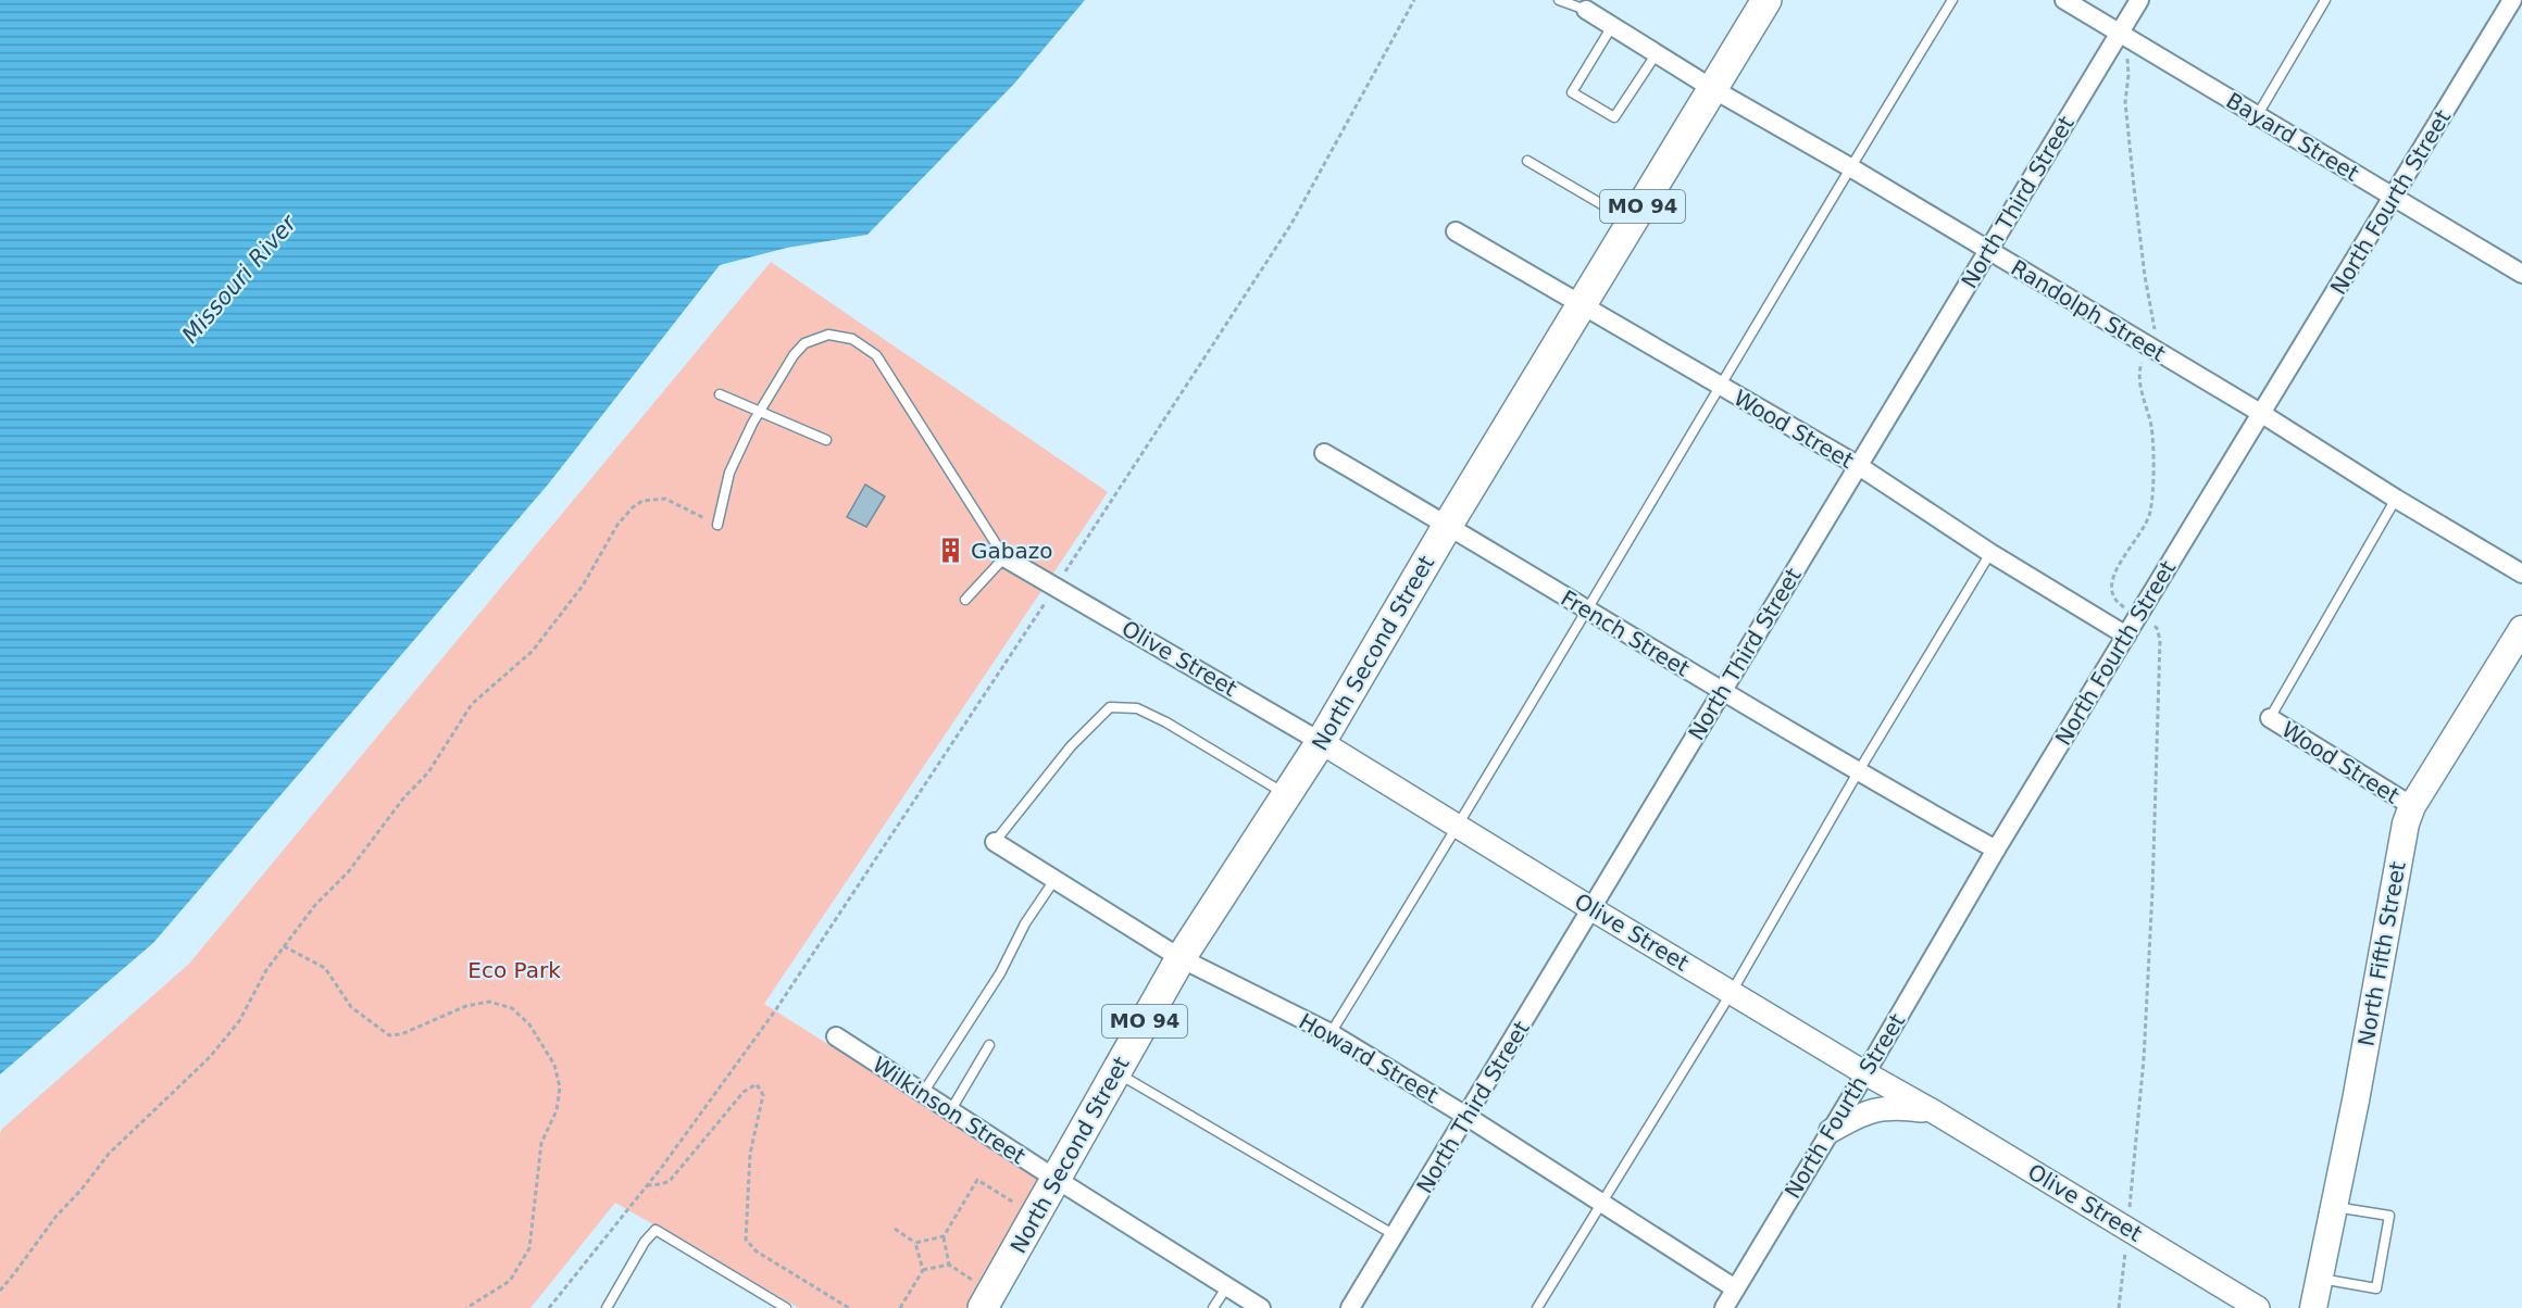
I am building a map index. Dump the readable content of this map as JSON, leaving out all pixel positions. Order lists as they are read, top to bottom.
{
  "streets": {
    "main road": ["MO 94", "North Second Street", "North Fifth Street"],
    "street": [
      "Bayard Street",
      "North Third Street",
      "North Fourth Street",
      "Randolph Street",
      "Wood Street",
      "French Street",
      "Olive Street",
      "Howard Street",
      "Wilkinson Street"
    ]
  },
  "crossings": [
    ["Bayard Street", "North Third Street"],
    ["Bayard Street", "North Fourth Street"],
    ["North Third Street", "Randolph Street"],
    ["North Third Street", "Wood Street"],
    ["North Third Street", "French Street"],
    ["North Third Street", "Olive Street"],
    ["North Third Street", "Howard Street"],
    ["North Fourth Street", "Randolph Street"],
    ["North Fourth Street", "Wood Street"],
    ["North Fourth Street", "French Street"],
    ["North Fourth Street", "Olive Street"],
    ["North Fourth Street", "Howard Street"],
    ["Randolph Street", "North Second Street"],
    ["Wood Street", "North Second Street"],
    ["Wood Street", "North Fifth Street"],
    ["French Street", "North Second Street"],
    ["North Second Street", "Olive Street"],
    ["North Second Street", "Howard Street"],
    ["North Second Street", "Wilkinson Street"]
  ],
  "water": ["Missouri River"],
  "parks": ["Eco Park"],
  "places": {
    "building": ["Gabazo"]
  }
}
